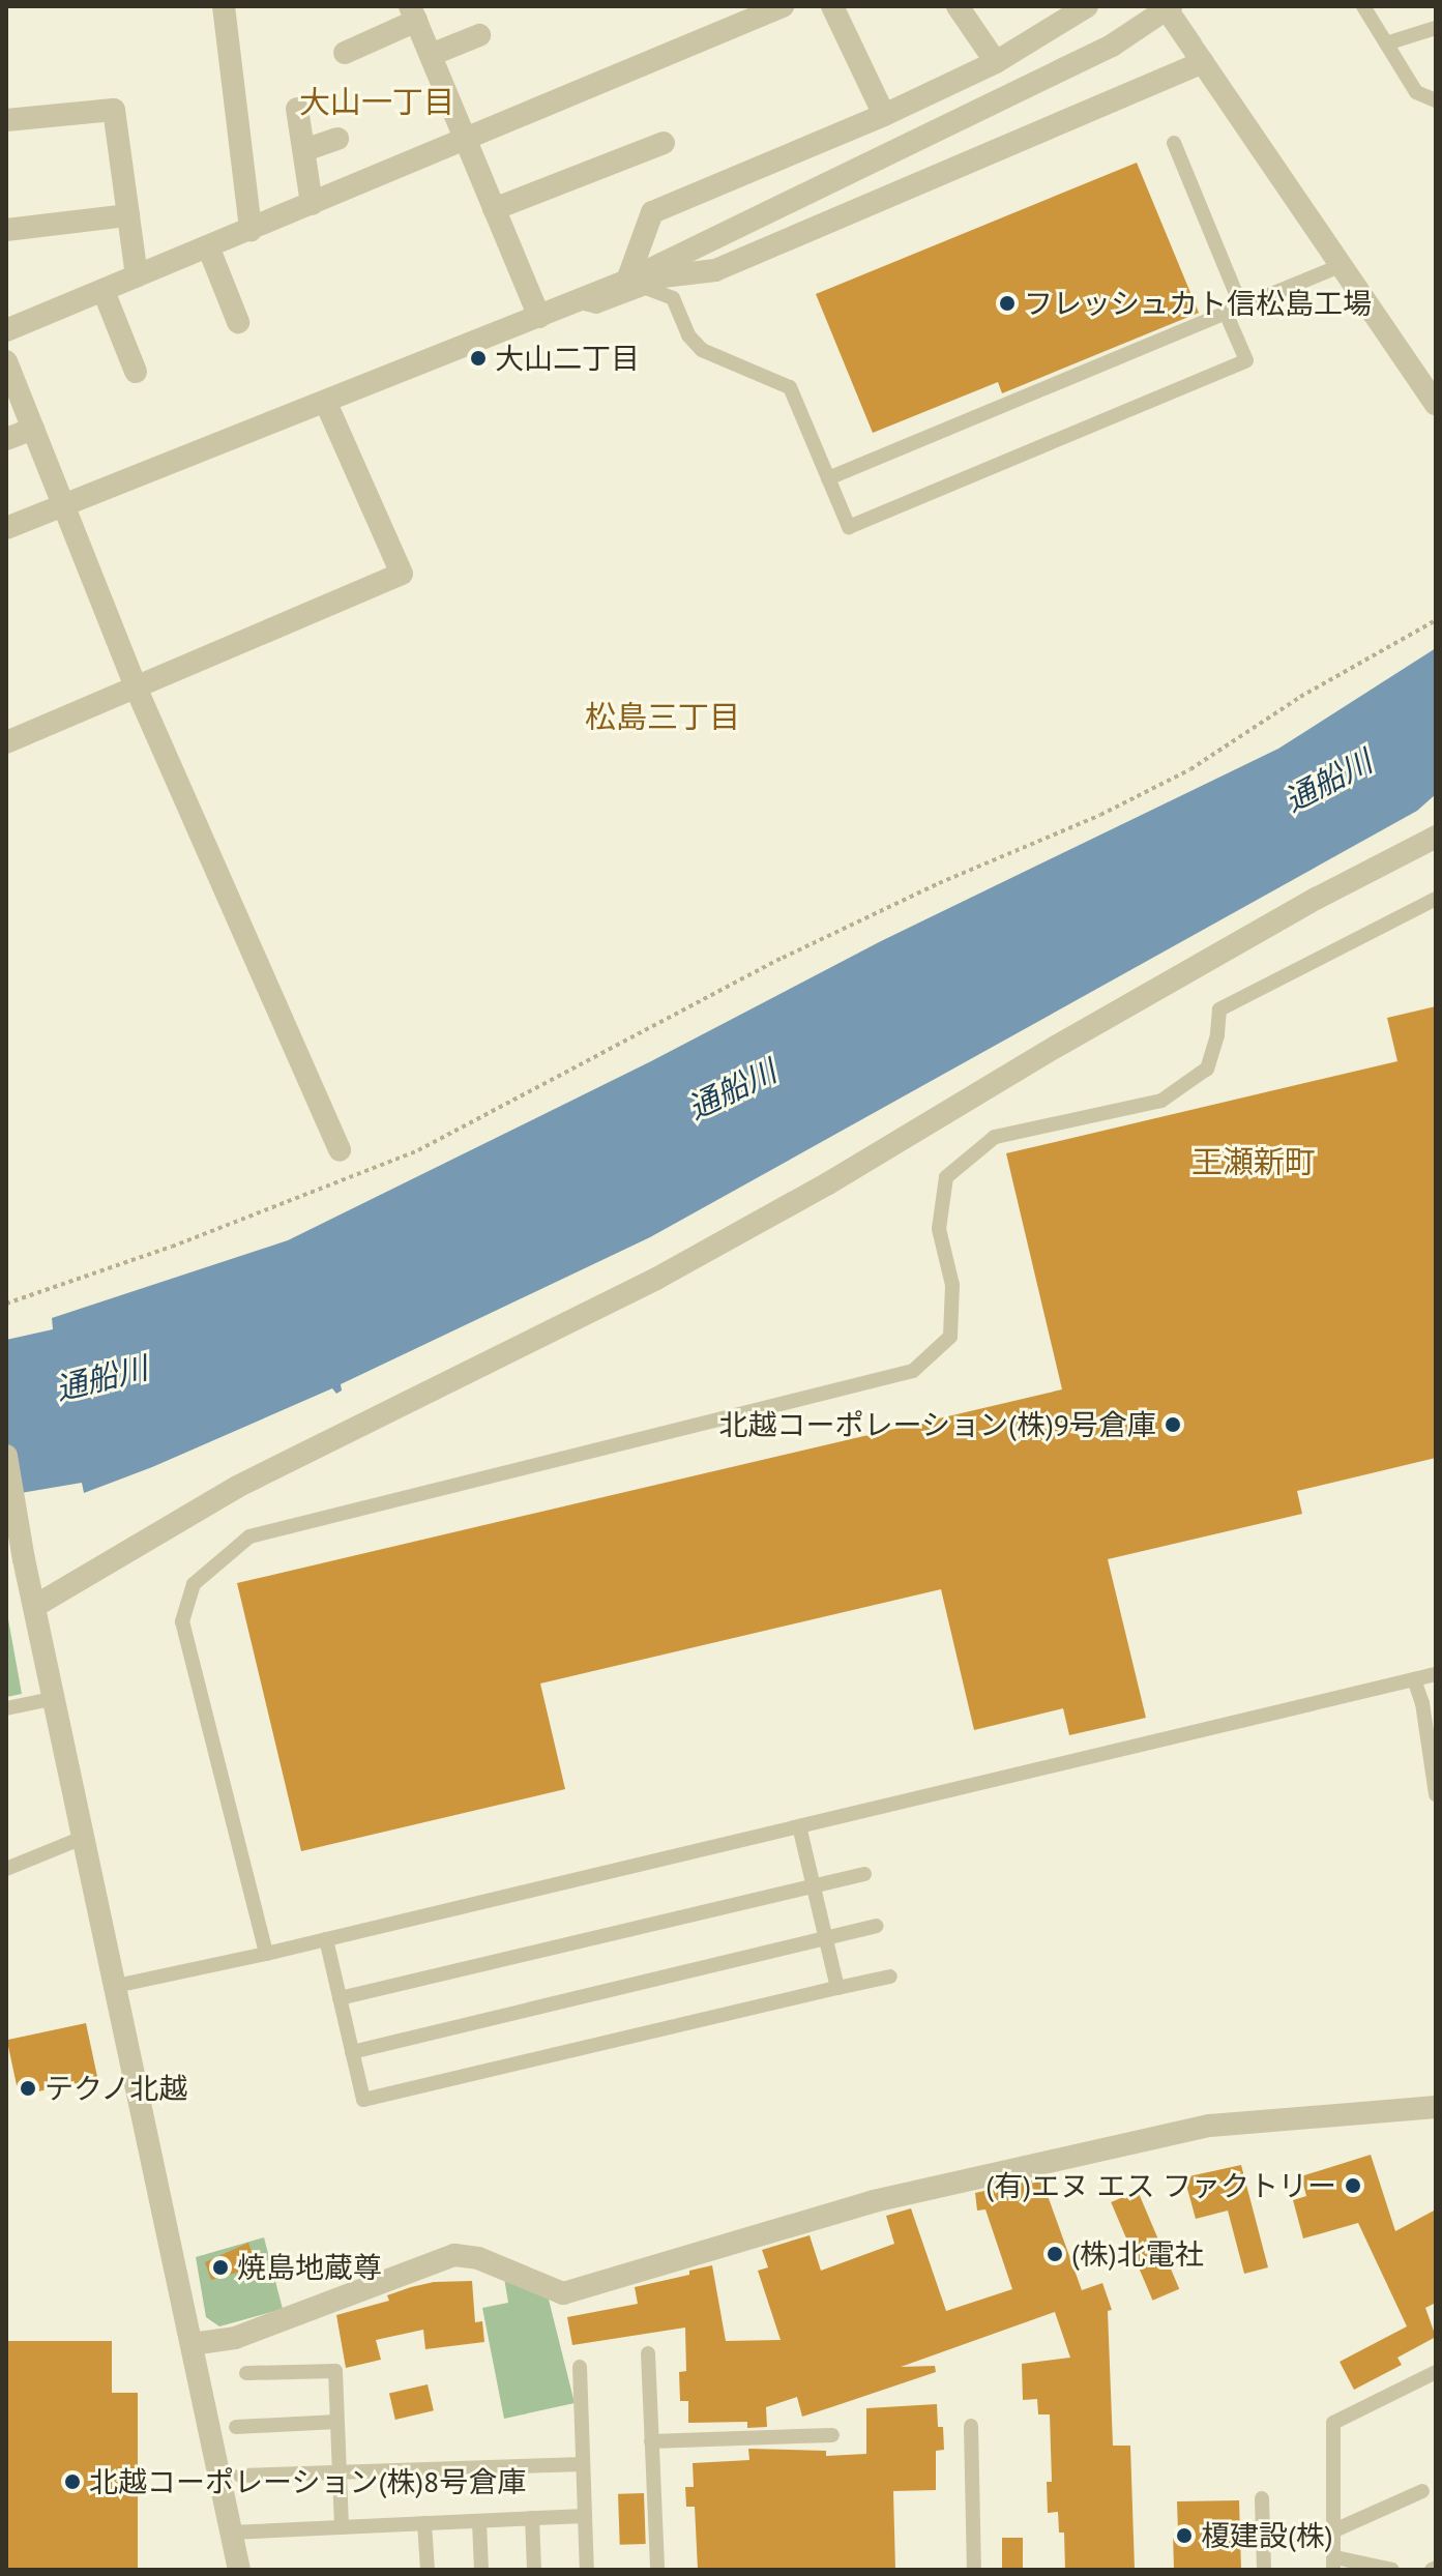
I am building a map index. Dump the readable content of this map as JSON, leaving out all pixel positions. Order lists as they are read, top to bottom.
{
  "districts": ["大山一丁目", "松島三丁目", "王瀬新町"],
  "water": ["通船川"],
  "places": [
    "フレッシュカト信松島工場",
    "大山二丁目",
    "北越コーポレーション(株)9号倉庫",
    "テクノ北越",
    "(有)エヌ エス ファクトリー",
    "(株)北電社",
    "焼島地蔵尊",
    "北越コーポレーション(株)8号倉庫",
    "榎建設(株)"
  ]
}
